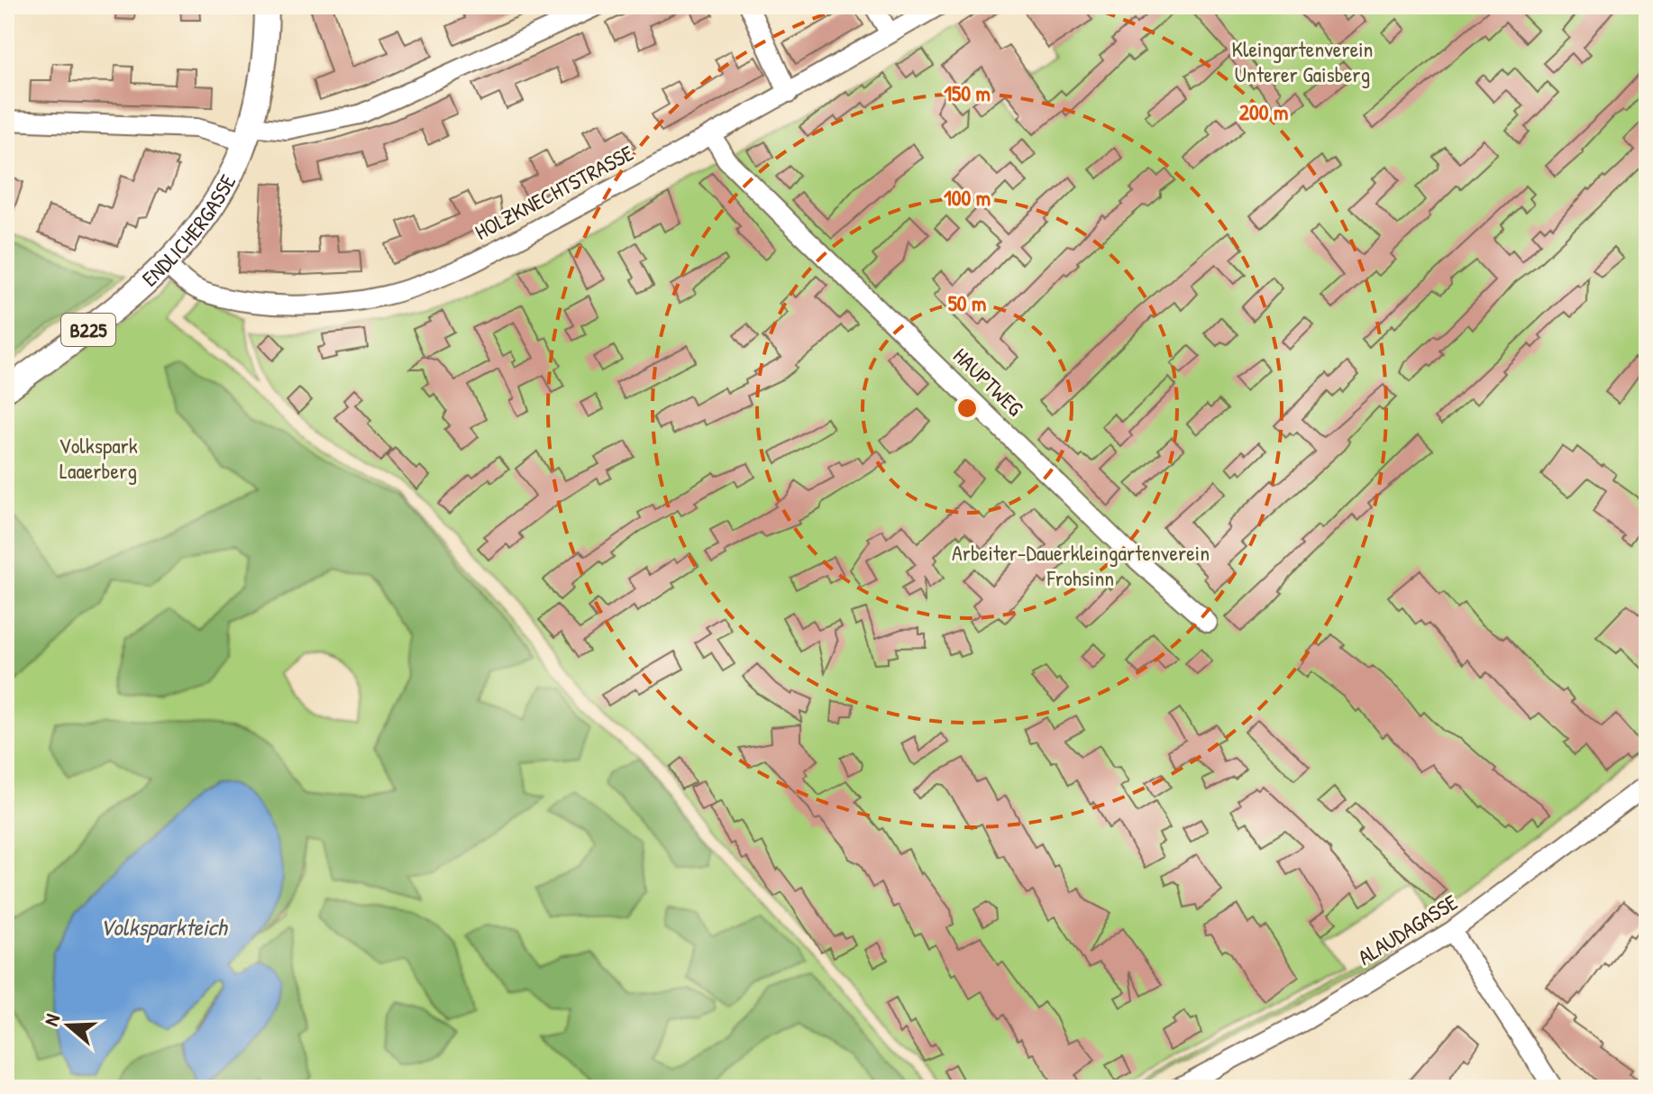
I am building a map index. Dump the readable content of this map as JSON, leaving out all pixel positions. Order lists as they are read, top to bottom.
{
  "streets": {
    "main road": ["ENDLICHERGASSE", "B225"],
    "street": ["HOLZKNECHTSTRASSE", "HAUPTWEG", "ALAUDAGASSE"]
  },
  "crossings": [
    ["HOLZKNECHTSTRASSE", "ENDLICHERGASSE"],
    ["HOLZKNECHTSTRASSE", "HAUPTWEG"]
  ],
  "water": ["Volksparkteich"],
  "parks": ["Kleingartenverein Unterer Gaisberg", "Volkspark Laaerberg", "Arbeiter-Dauerkleingartenverein Frohsinn"],
  "north": "left",
  "rings": [
    "150 m",
    "200 m",
    "100 m",
    "50 m"
  ]
}
